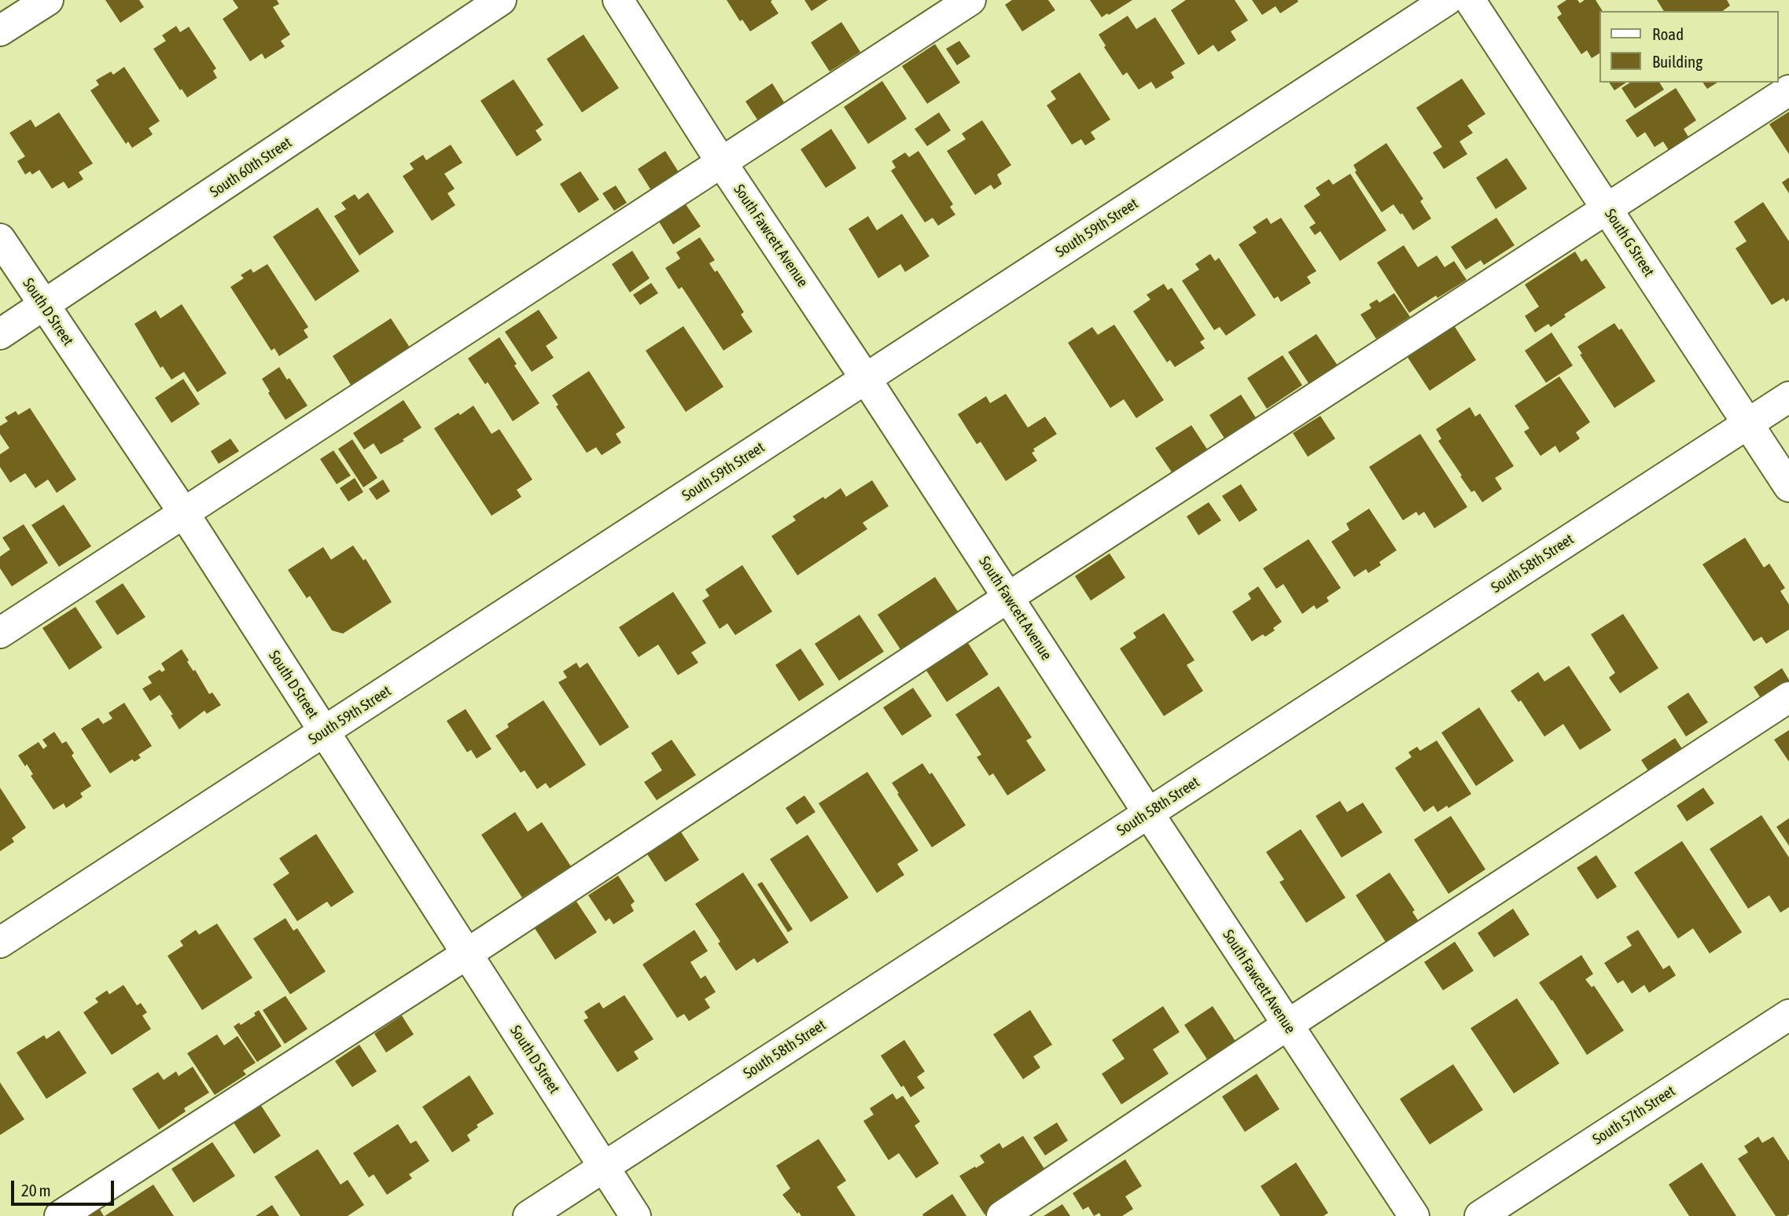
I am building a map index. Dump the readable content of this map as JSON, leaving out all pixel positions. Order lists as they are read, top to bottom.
{
  "streets": {
    "street": [
      "South 60th Street",
      "South 59th Street",
      "South Fawcett Avenue",
      "South G Street",
      "South D Street",
      "South 58th Street",
      "South 57th Street"
    ]
  },
  "crossings": [
    ["South 60th Street", "South D Street"],
    ["South 59th Street", "South Fawcett Avenue"],
    ["South 59th Street", "South D Street"],
    ["South Fawcett Avenue", "South 58th Street"],
    ["South G Street", "South 58th Street"],
    ["South D Street", "South 58th Street"]
  ],
  "legend": ["Road", "Building"],
  "scale_bar": "20 m"
}
